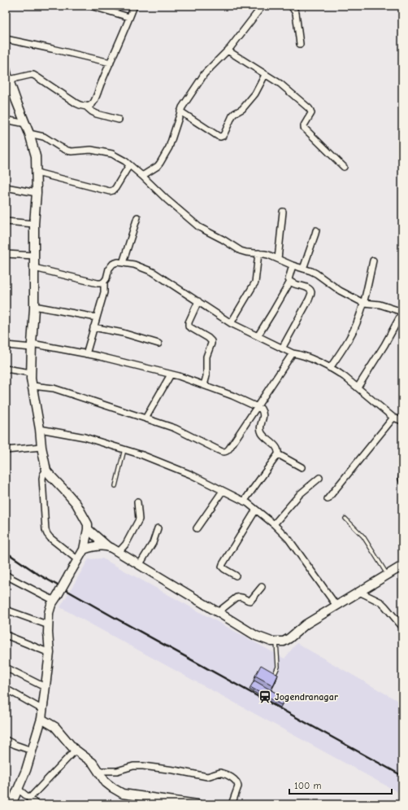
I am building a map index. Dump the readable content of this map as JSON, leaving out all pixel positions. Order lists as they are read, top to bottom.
{
  "places": {
    "station": ["Jogendranagar"]
  },
  "scale_bar": "100 m"
}
